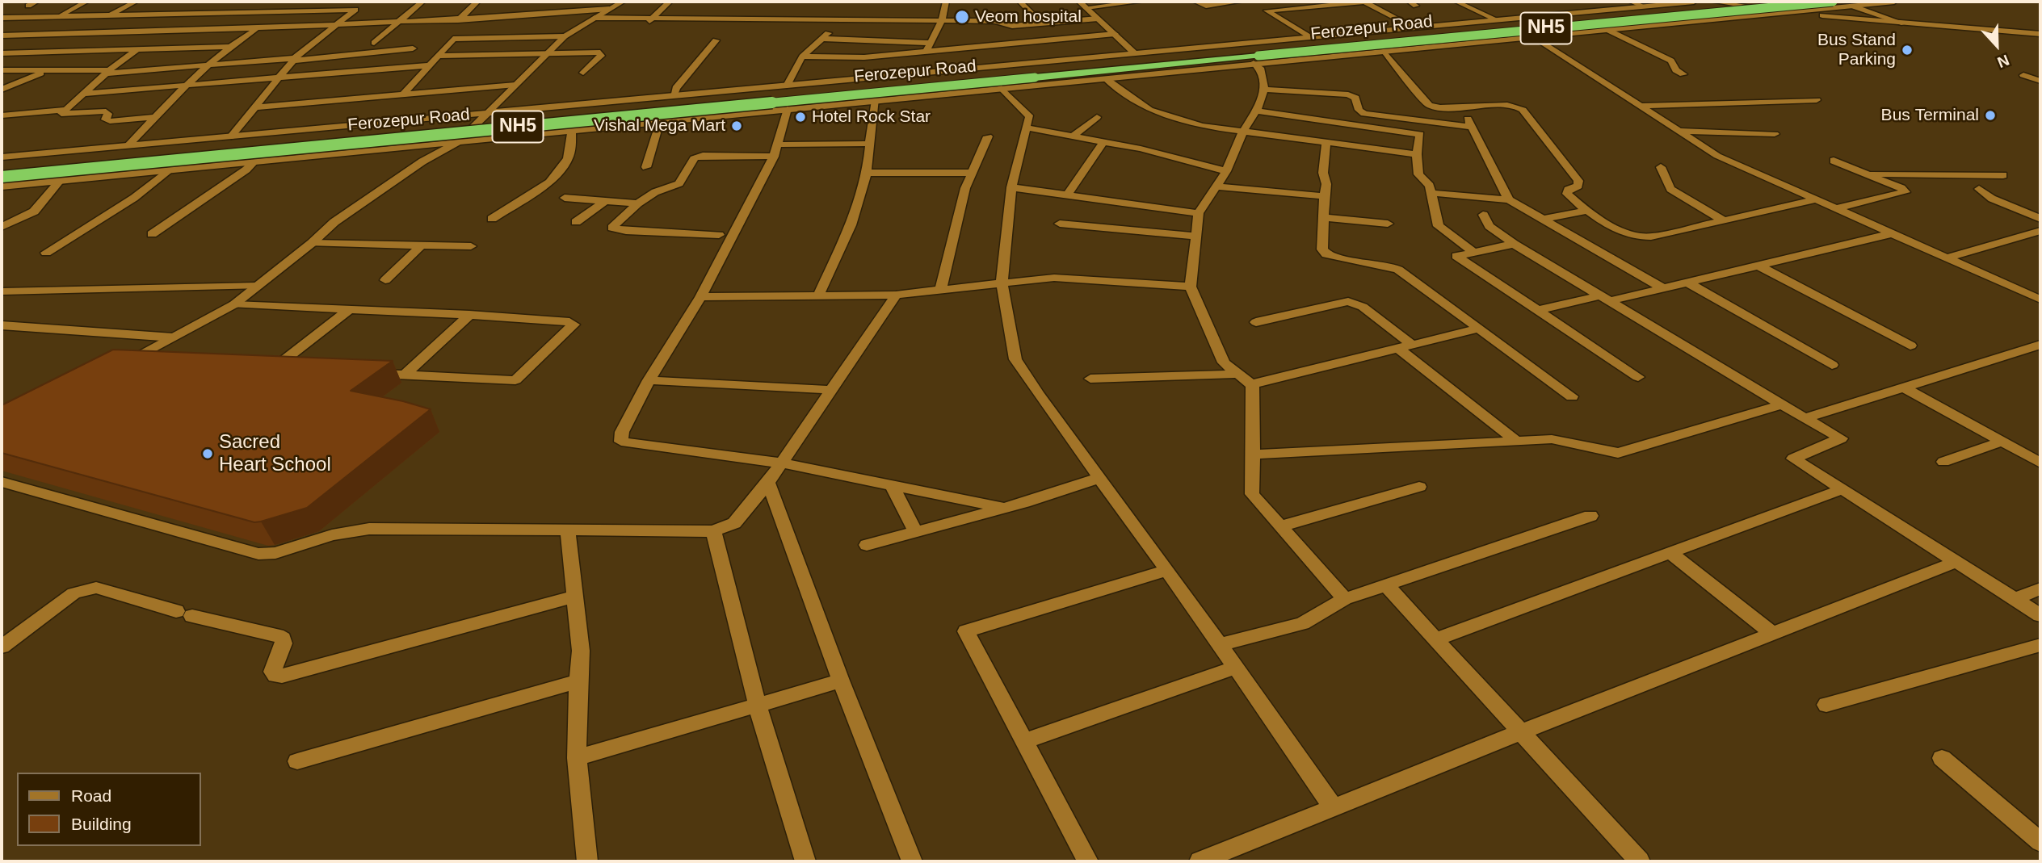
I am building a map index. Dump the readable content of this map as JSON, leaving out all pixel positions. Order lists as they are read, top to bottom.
{
  "streets": {
    "highway": ["Ferozepur Road", "NH5"]
  },
  "places": [
    "Veom hospital",
    "Bus Stand Parking",
    "Bus Terminal",
    "Hotel Rock Star",
    "Vishal Mega Mart",
    "Sacred Heart School"
  ],
  "legend": ["Road", "Building"],
  "north": "bottom"
}
